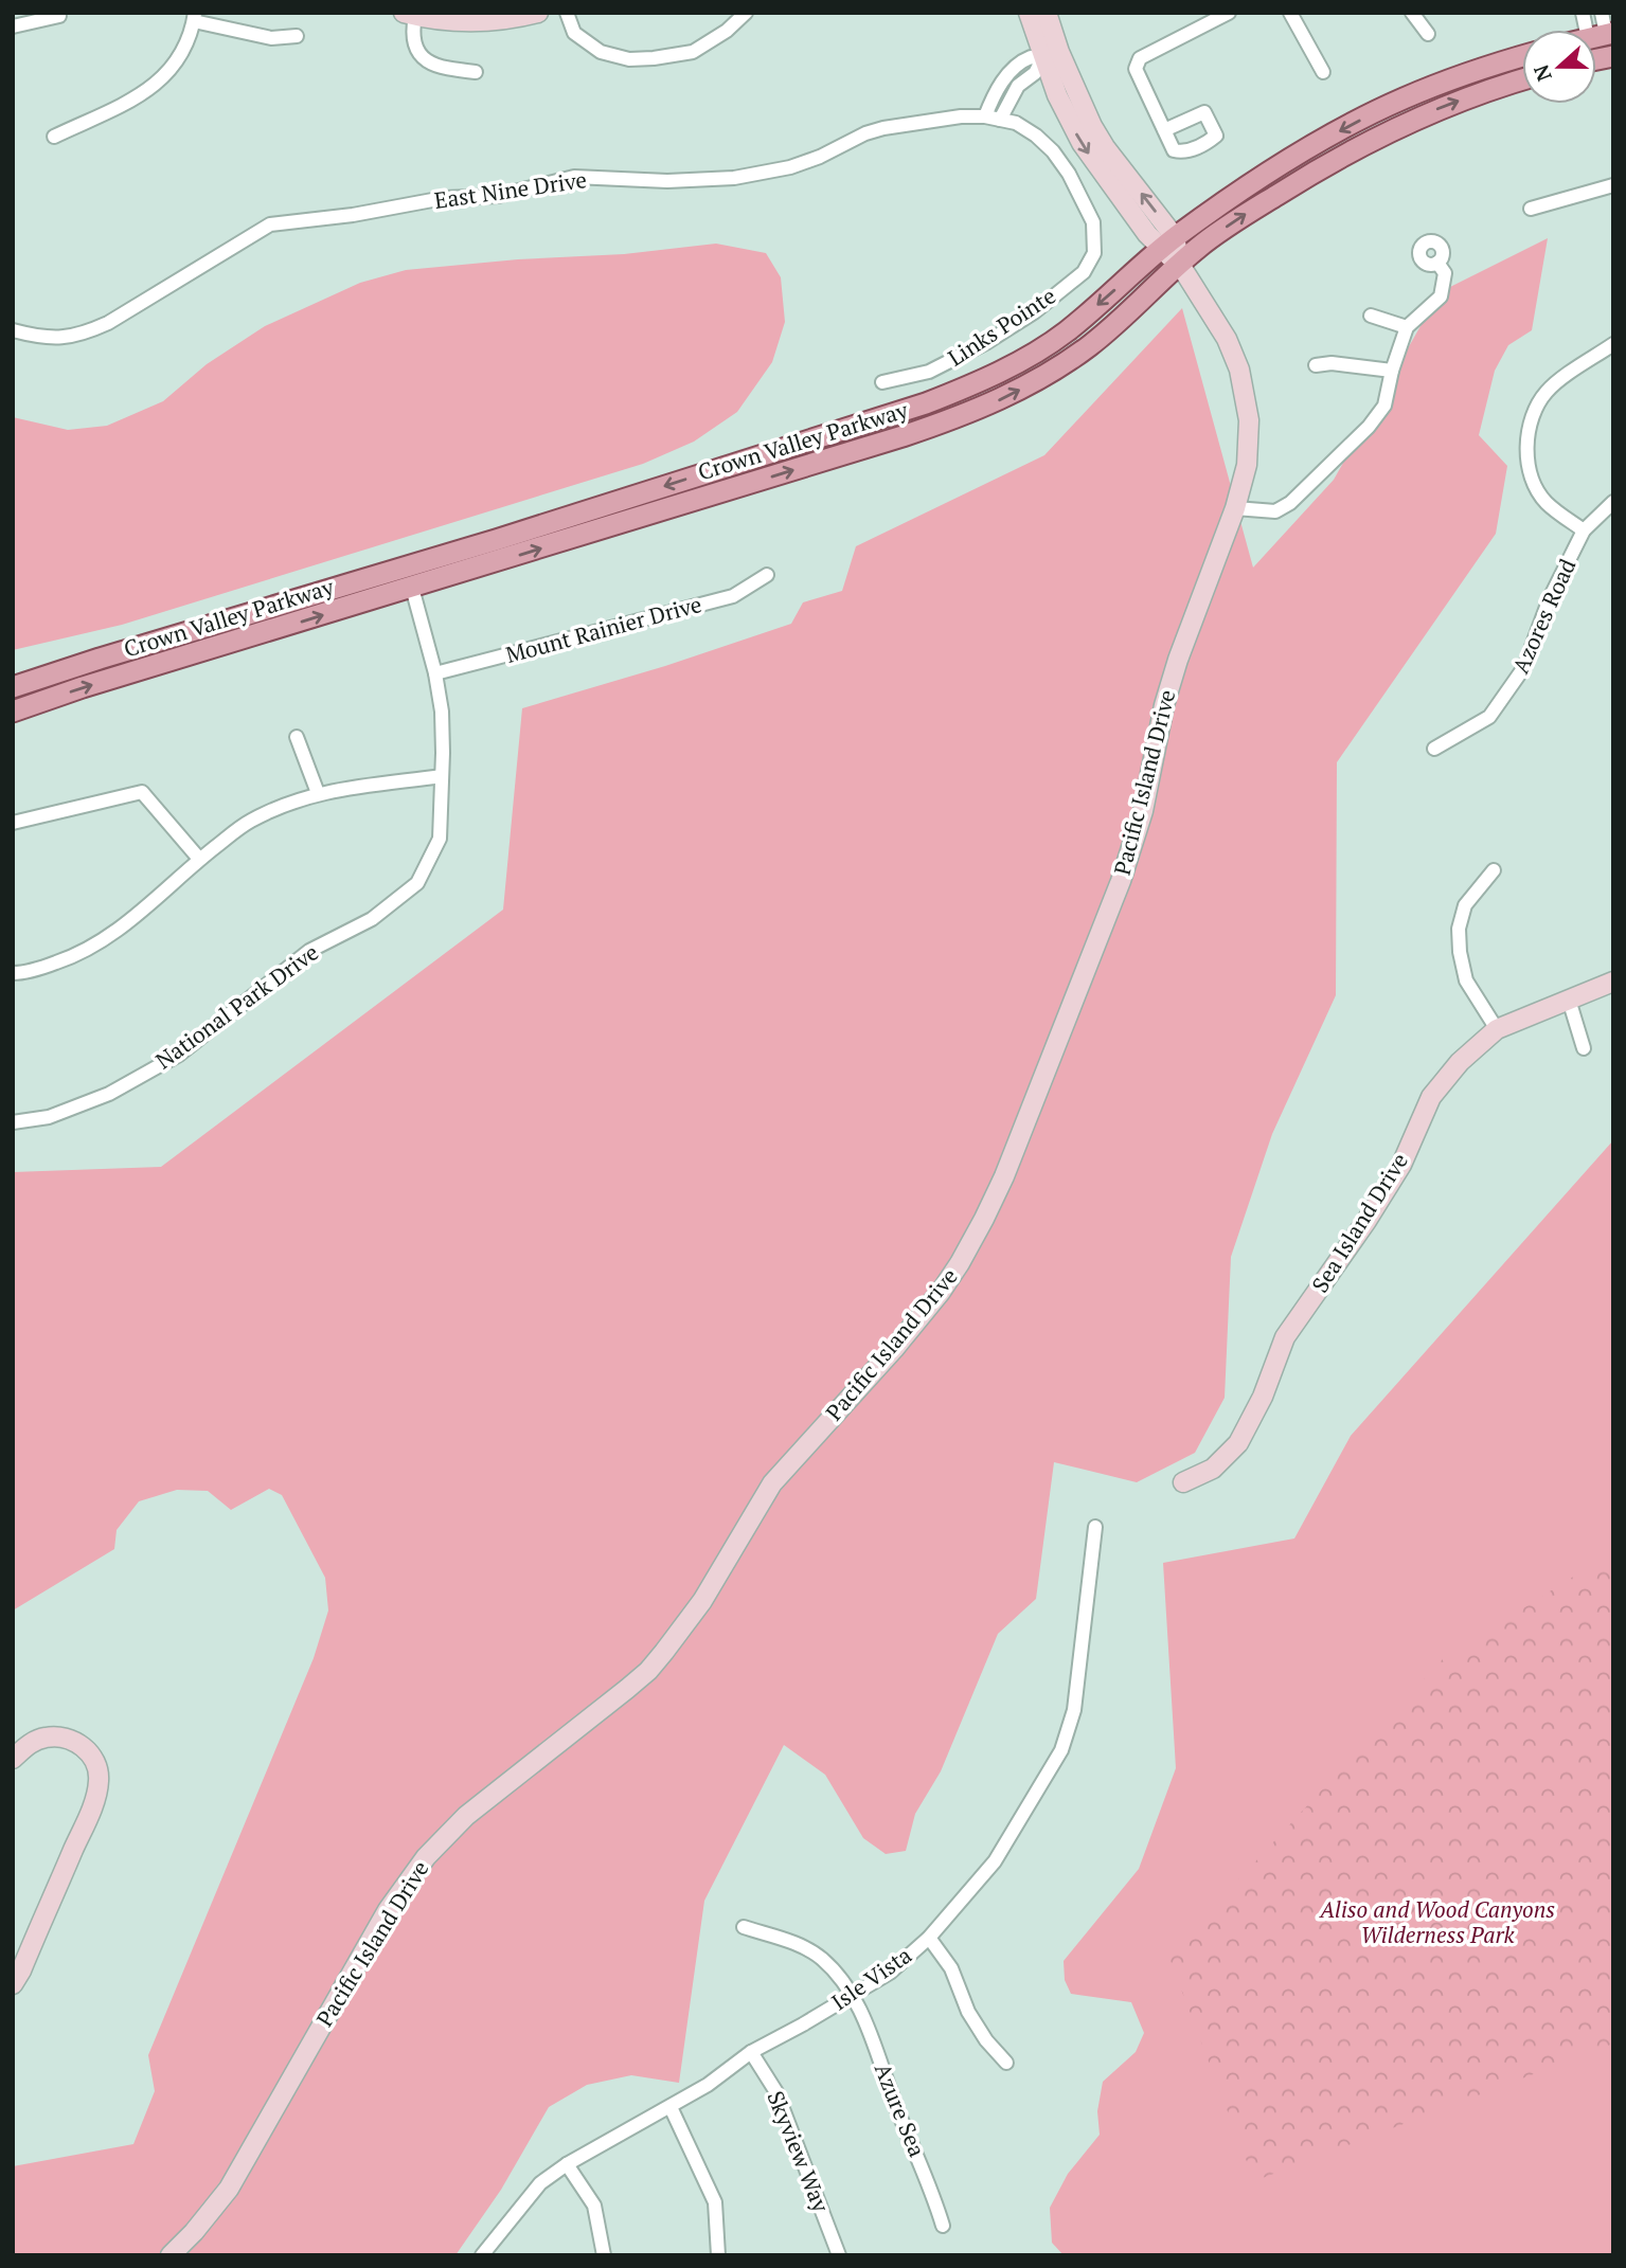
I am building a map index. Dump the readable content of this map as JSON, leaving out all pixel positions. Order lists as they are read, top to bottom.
{
  "streets": {
    "main road": ["Crown Valley Parkway", "Pacific Island Drive", "Sea Island Drive"],
    "street": [
      "East Nine Drive",
      "Links Pointe",
      "Azores Road",
      "Mount Rainier Drive",
      "National Park Drive",
      "Isle Vista",
      "Azure Sea",
      "Skyview Way"
    ]
  },
  "crossings": [
    ["East Nine Drive", "Links Pointe"],
    ["Crown Valley Parkway", "Pacific Island Drive"],
    ["Crown Valley Parkway", "National Park Drive"],
    ["Mount Rainier Drive", "National Park Drive"],
    ["Isle Vista", "Azure Sea"],
    ["Isle Vista", "Skyview Way"]
  ],
  "parks": ["Aliso and Wood Canyons Wilderness Park"],
  "north": "left"
}
